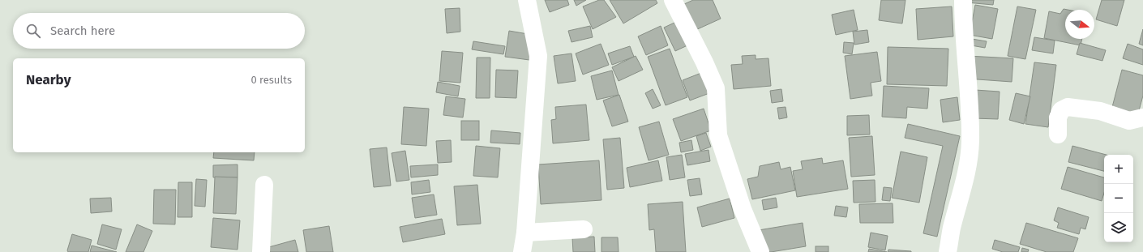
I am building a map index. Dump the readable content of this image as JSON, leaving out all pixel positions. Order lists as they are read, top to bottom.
{
  "north": "right",
  "page": {
    "search": "Search here",
    "heading": ["Nearby", "0 results"],
    "map_buttons": ["+", "−"]
  }
}
